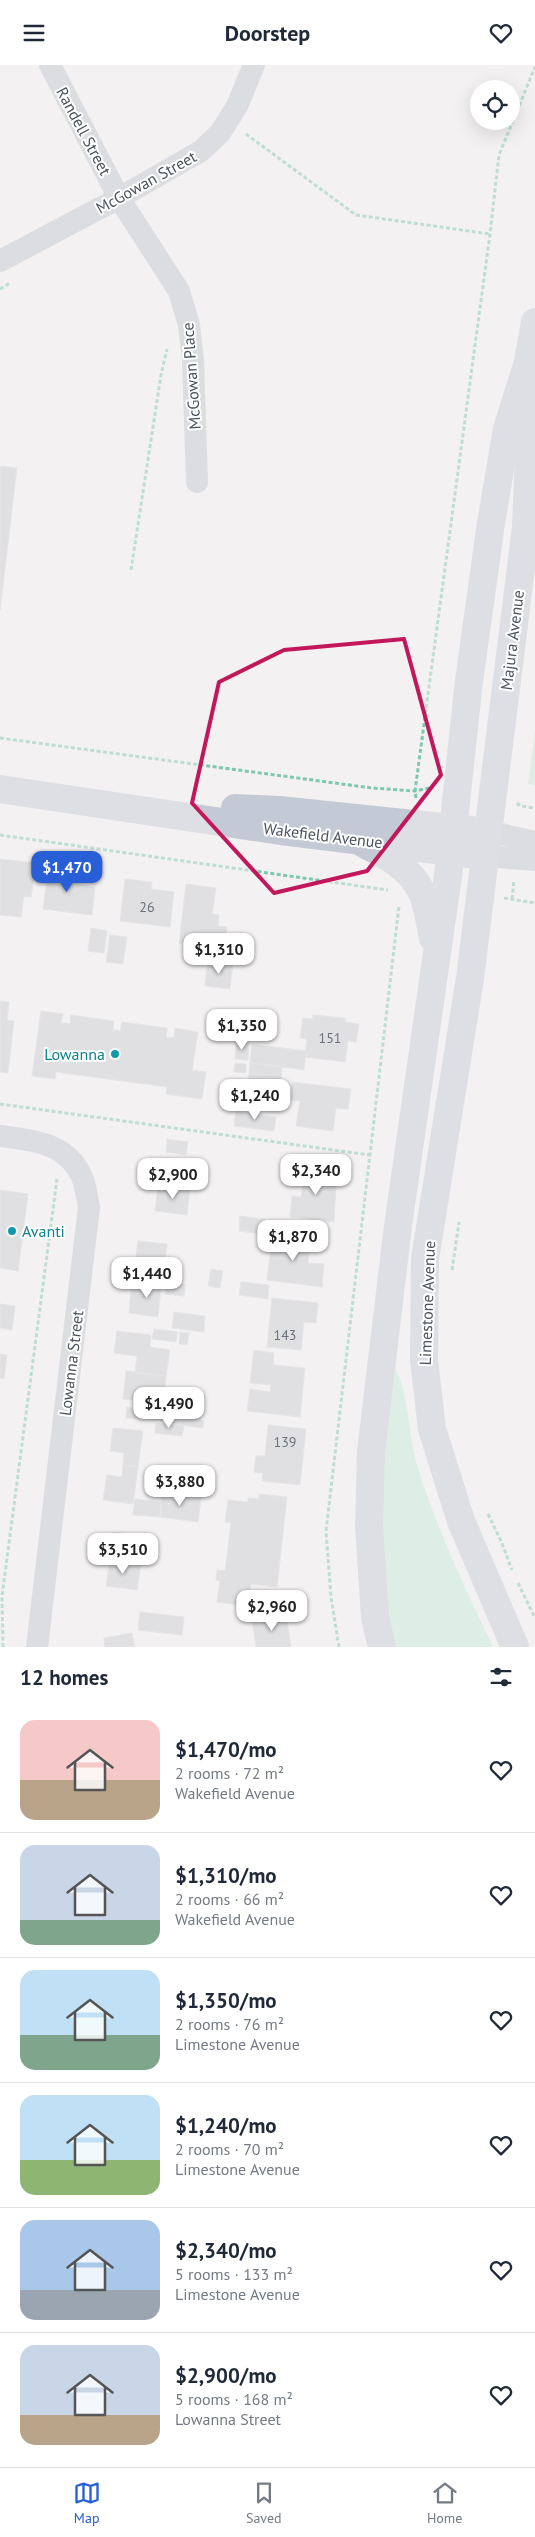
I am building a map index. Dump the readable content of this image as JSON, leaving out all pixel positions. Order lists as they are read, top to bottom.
{
  "streets": {
    "main road": ["Majura Avenue", "Wakefield Avenue", "Limestone Avenue"],
    "street": [
      "Randell Street",
      "McGowan Street",
      "McGowan Place",
      "Lowanna Street"
    ]
  },
  "crossings": [
    ["Randell Street", "McGowan Street"],
    ["Randell Street", "McGowan Place"],
    ["McGowan Street", "McGowan Place"],
    ["Majura Avenue", "Wakefield Avenue"],
    ["Majura Avenue", "Limestone Avenue"],
    ["Wakefield Avenue", "Limestone Avenue"]
  ],
  "places": ["Lowanna", "Avanti"],
  "house_numbers": [
    "26",
    "151",
    "143",
    "139"
  ],
  "page": {
    "header": "Doorstep",
    "price": [
      "$1,470",
      "$1,310",
      "$1,350",
      "$1,240",
      "$2,340",
      "$2,900",
      "$1,870",
      "$1,440",
      "$1,490",
      "$3,880",
      "$3,510",
      "$2,960"
    ],
    "heading": "12 homes",
    "list": [
      {
        "name": "$1,470/mo",
        "note": "2 rooms · 72 m² · Wakefield Avenue"
      },
      {
        "name": "$1,310/mo",
        "note": "2 rooms · 66 m² · Wakefield Avenue"
      },
      {
        "name": "$1,350/mo",
        "note": "2 rooms · 76 m² · Limestone Avenue"
      },
      {
        "name": "$1,240/mo",
        "note": "2 rooms · 70 m² · Limestone Avenue"
      },
      {
        "name": "$2,340/mo",
        "note": "5 rooms · 133 m² · Limestone Avenue"
      },
      {
        "name": "$2,900/mo",
        "note": "5 rooms · 168 m² · Lowanna Street"
      }
    ],
    "tabs": ["Map", "Saved", "Home"]
  }
}
